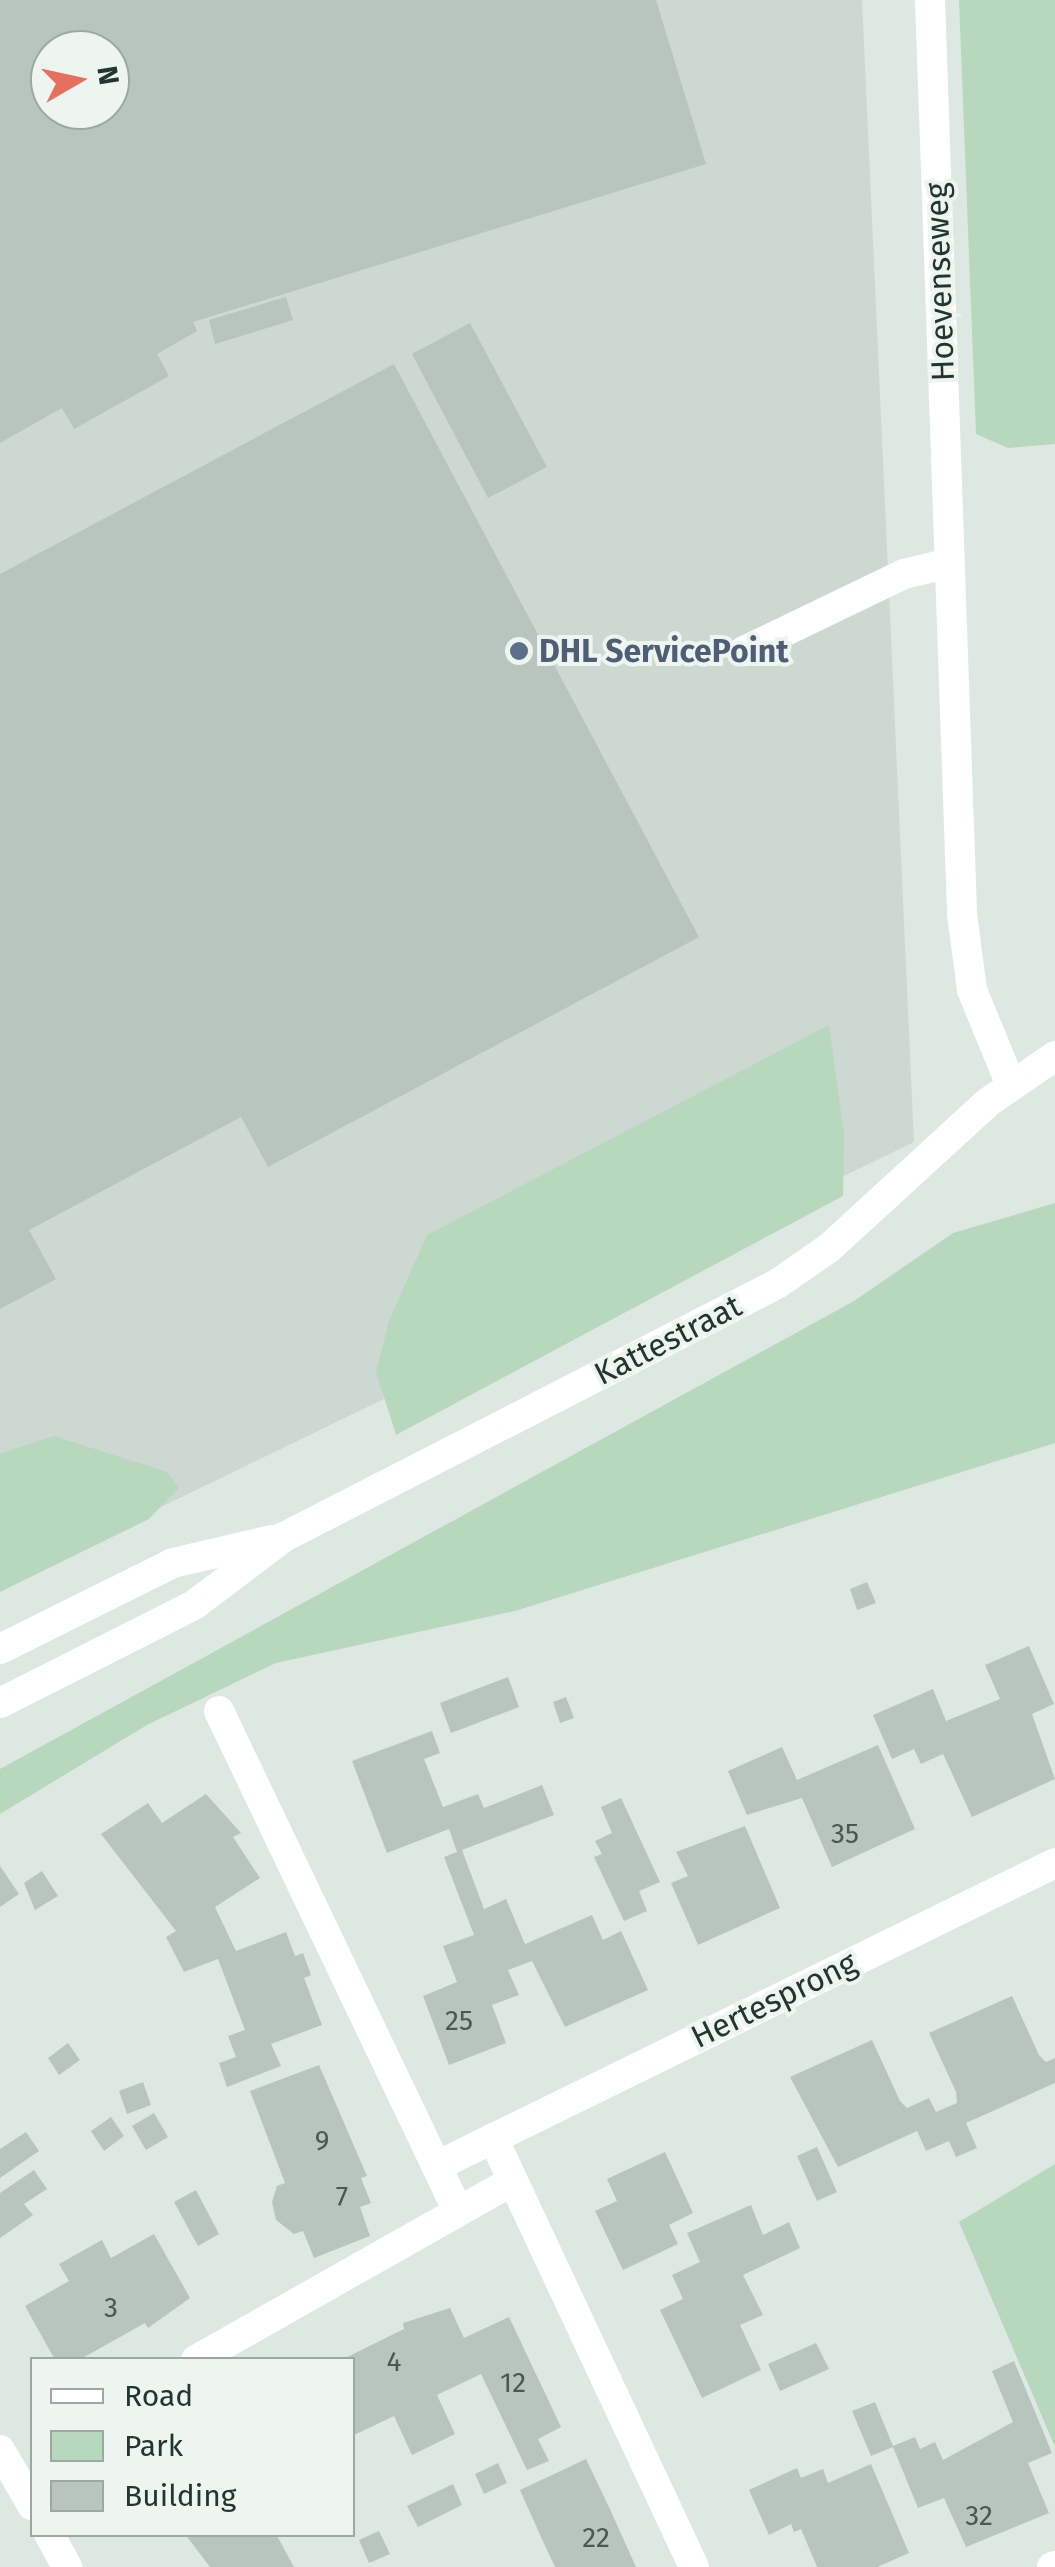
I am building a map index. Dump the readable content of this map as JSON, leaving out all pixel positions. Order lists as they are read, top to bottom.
{
  "streets": {
    "street": ["Hoevenseweg", "Kattestraat", "Hertesprong"]
  },
  "crossings": [
    ["Hoevenseweg", "Kattestraat"]
  ],
  "places": ["DHL ServicePoint"],
  "house_numbers": [
    "35",
    "25",
    "9",
    "7",
    "3",
    "4",
    "12",
    "32",
    "22"
  ],
  "legend": ["Road", "Park", "Building"],
  "north": "right"
}
